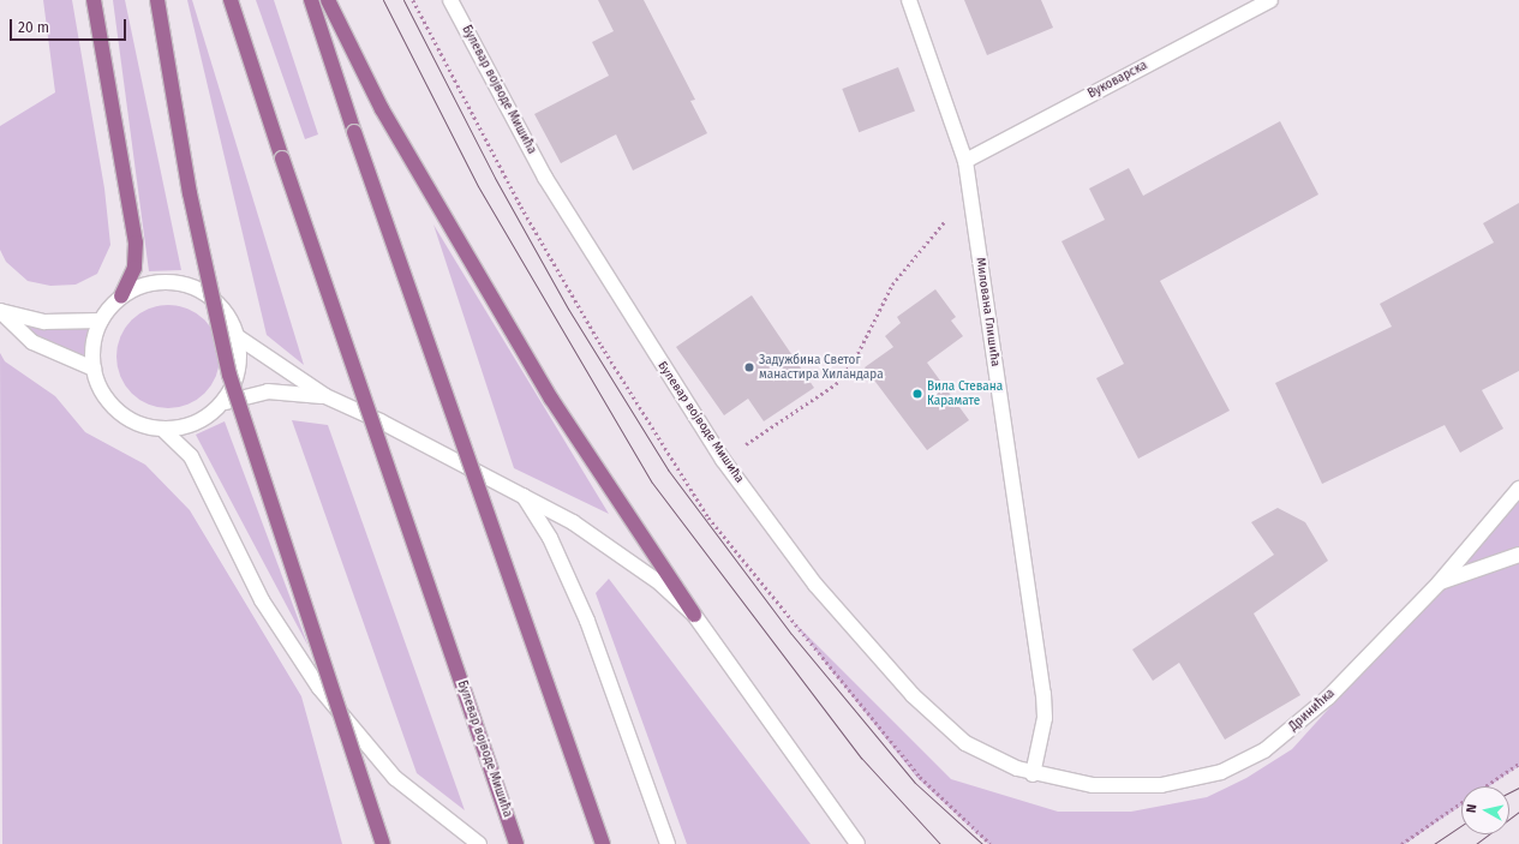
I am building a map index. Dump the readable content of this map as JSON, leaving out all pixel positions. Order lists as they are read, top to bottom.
{
  "streets": {
    "main road": ["Булевар војводе Мишића"],
    "street": ["Вуковарска", "Милована Глишића", "Дринићка"]
  },
  "crossings": [
    ["Вуковарска", "Милована Глишића"],
    ["Булевар војводе Мишића", "Милована Глишића"],
    ["Булевар војводе Мишића", "Дринићка"],
    ["Милована Глишића", "Дринићка"]
  ],
  "places": ["Задужбина Светог манастира Хиландара", "Вила Стевана Карамате"],
  "scale_bar": "20 m",
  "north": "left"
}
